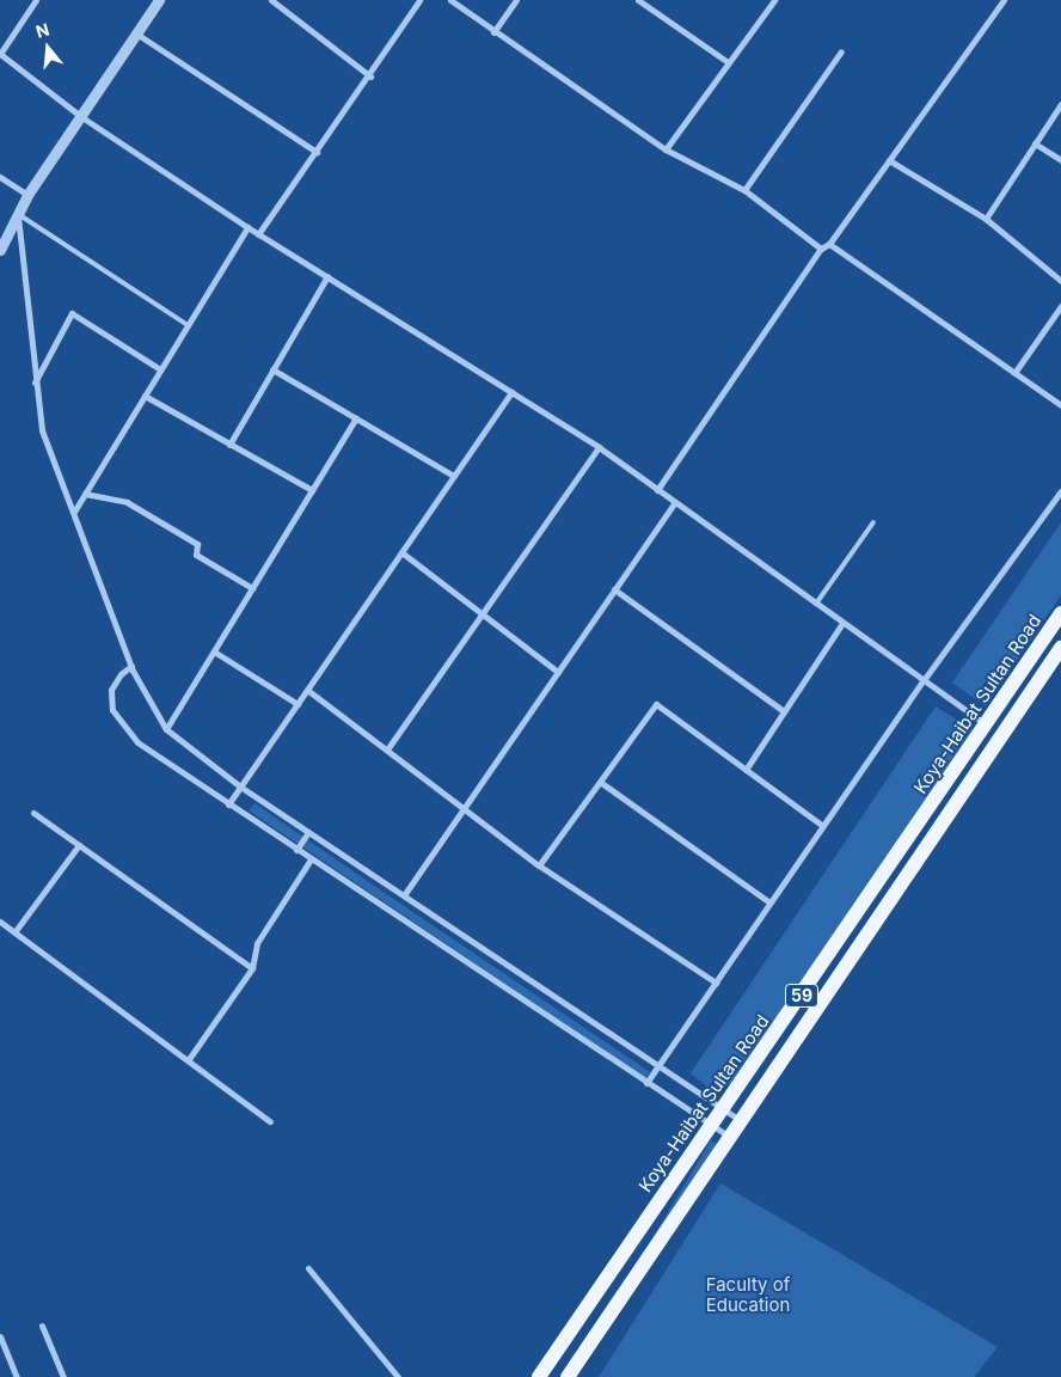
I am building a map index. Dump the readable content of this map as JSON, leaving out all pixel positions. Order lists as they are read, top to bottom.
{
  "streets": {
    "main road": ["Koya-Haibat Sultan Road", "59"]
  },
  "parks": ["Faculty of Education"],
  "north": "top"
}
